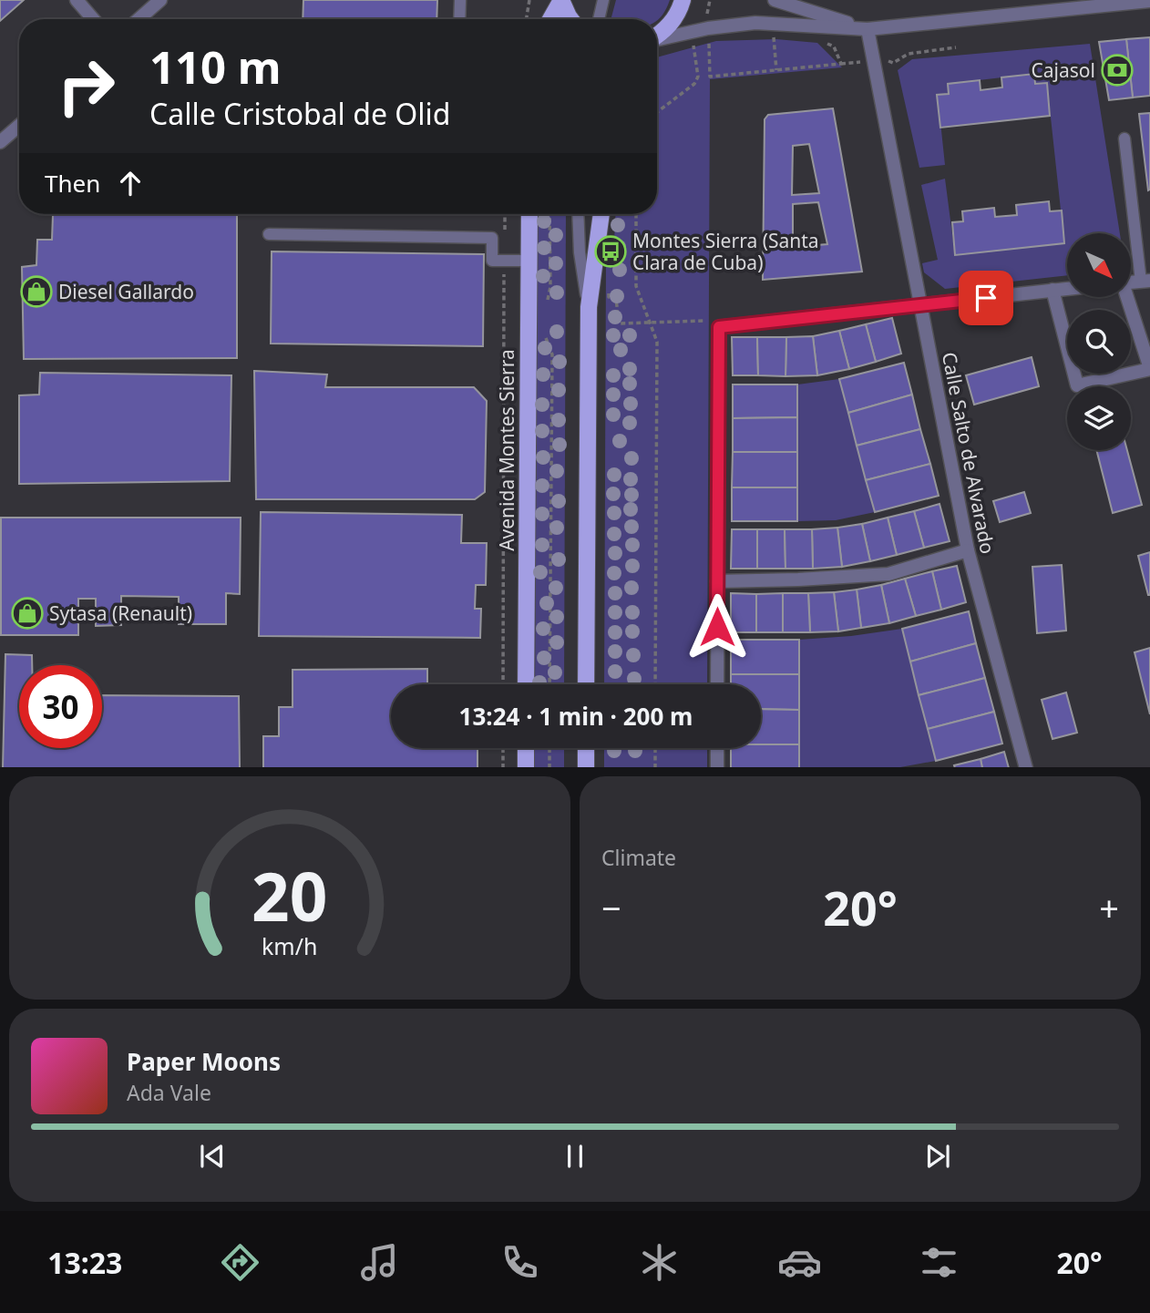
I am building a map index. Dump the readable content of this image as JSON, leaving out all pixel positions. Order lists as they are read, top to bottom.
{
  "streets": {
    "main road": ["Avenida Montes Sierra"],
    "street": ["Calle Salto de Alvarado"]
  },
  "places": {
    "bank": ["Cajasol"],
    "bus stop": ["Montes Sierra (Santa Clara de Cuba)"],
    "shop": ["Diesel Gallardo", "Sytasa (Renault)"]
  },
  "north": "bottom right",
  "page": {
    "turn": ["110 m", "Calle Cristobal de Olid"],
    "then": "Then",
    "limit": "30",
    "trip": "13:24 · 1 min · 200 m",
    "tile": "Climate",
    "heat": ["−", "20°", "+"],
    "song": ["Paper Moons", "Ada Vale"],
    "tabs": ["13:23", "20°"],
    "gauge": ["20", "km/h"]
  }
}
